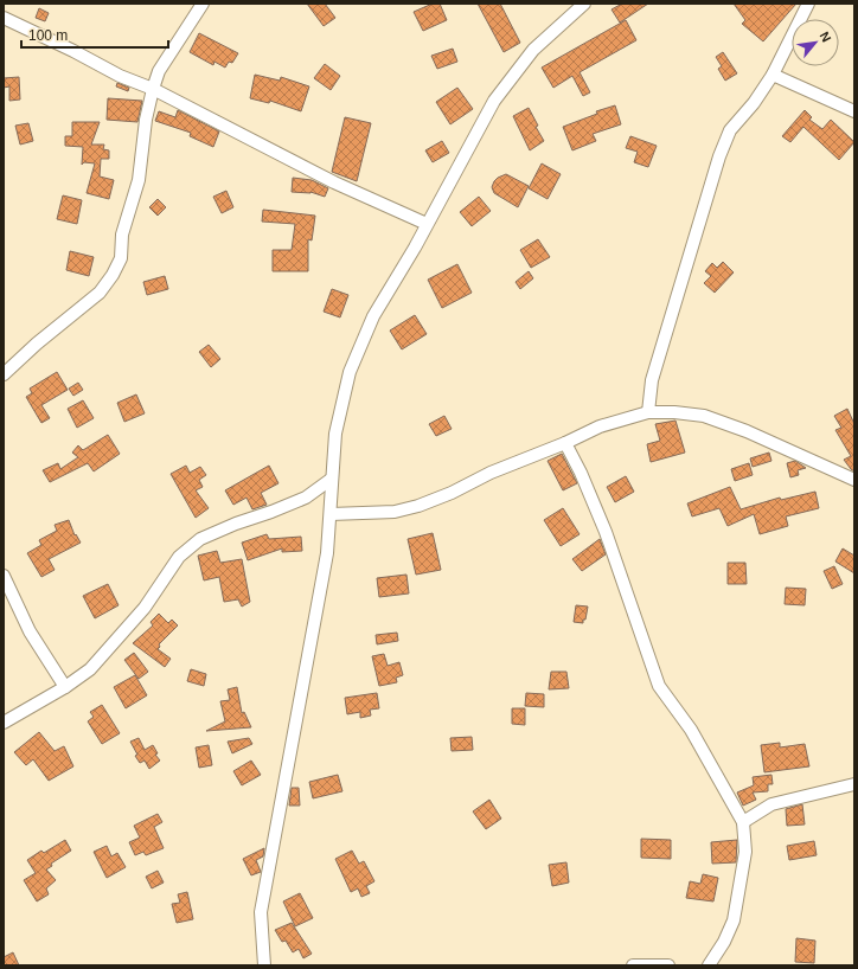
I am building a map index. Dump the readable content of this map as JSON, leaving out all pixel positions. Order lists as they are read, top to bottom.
{
  "scale_bar": "100 m",
  "north": "top right"
}
